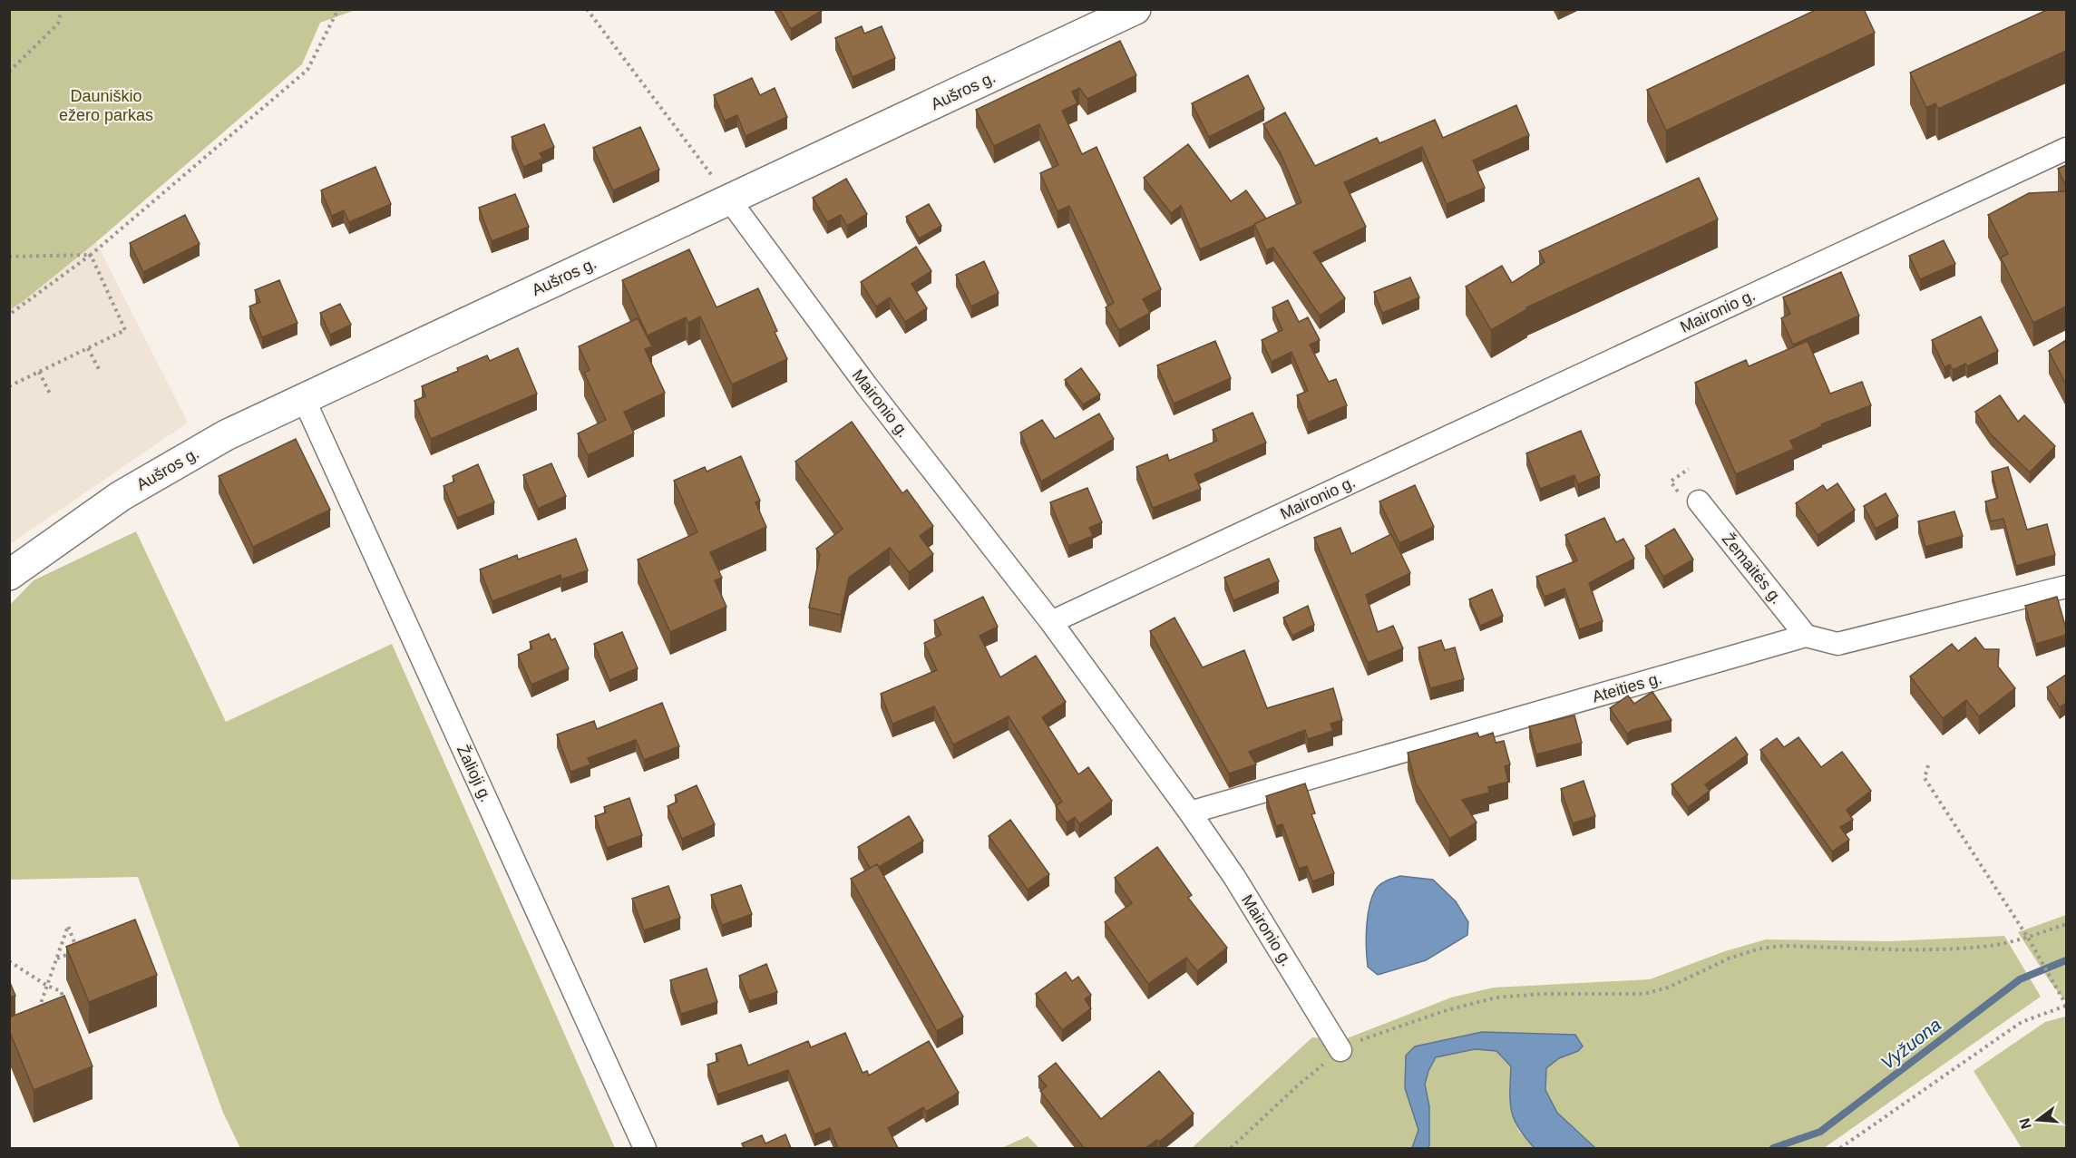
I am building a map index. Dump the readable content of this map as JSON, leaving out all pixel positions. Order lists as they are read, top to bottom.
{
  "streets": {
    "street": [
      "Aušros g.",
      "Maironio g.",
      "Žemaitės g.",
      "Ateities g.",
      "Žalioji g."
    ]
  },
  "crossings": [
    ["Aušros g.", "Maironio g."],
    ["Aušros g.", "Žalioji g."],
    ["Maironio g.", "Ateities g."],
    ["Žemaitės g.", "Ateities g."]
  ],
  "water": ["Vyžuona"],
  "parks": ["Dauniškio ežero parkas"],
  "north": "left"
}
